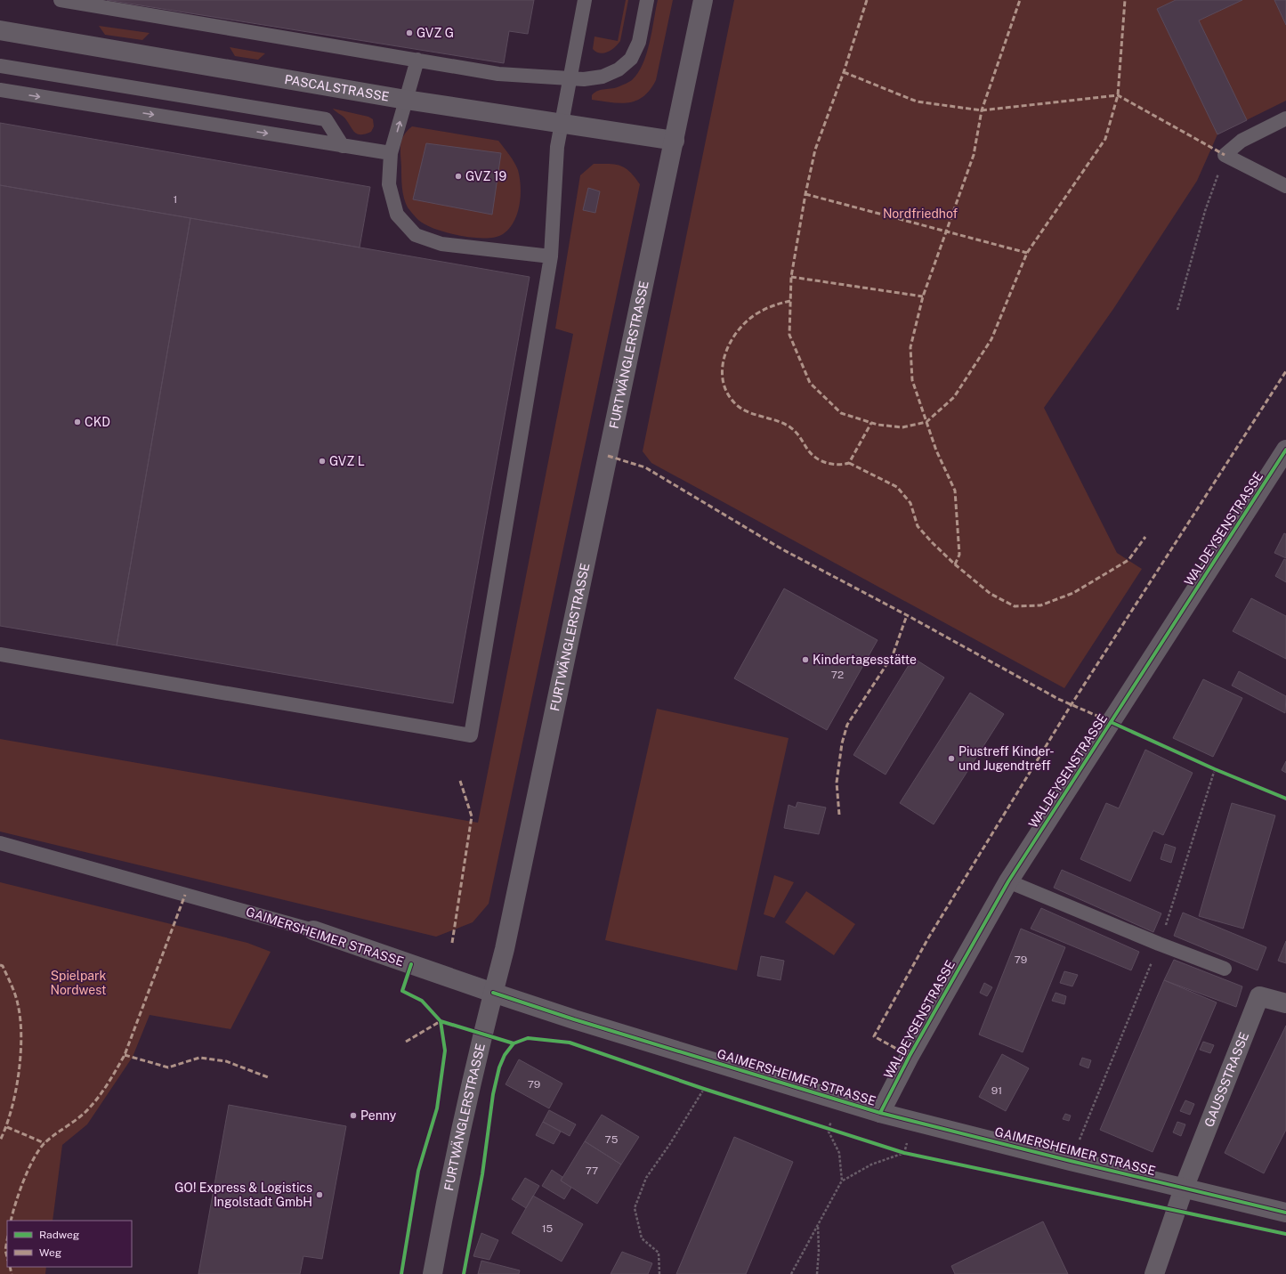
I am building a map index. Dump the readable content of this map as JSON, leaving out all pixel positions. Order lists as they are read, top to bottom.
{
  "streets": {
    "street": [
      "PASCALSTRASSE",
      "FURTWÄNGLERSTRASSE",
      "WALDEYSENSTRASSE",
      "GAIMERSHEIMER STRASSE",
      "GAUSSSTRASSE"
    ]
  },
  "crossings": [
    ["PASCALSTRASSE", "FURTWÄNGLERSTRASSE"],
    ["FURTWÄNGLERSTRASSE", "GAIMERSHEIMER STRASSE"],
    ["WALDEYSENSTRASSE", "GAIMERSHEIMER STRASSE"],
    ["GAIMERSHEIMER STRASSE", "GAUSSSTRASSE"]
  ],
  "parks": ["Nordfriedhof", "Spielpark Nordwest"],
  "places": [
    "GVZ G",
    "GVZ 19",
    "CKD",
    "GVZ L",
    "Kindertagesstätte",
    "Piustreff Kinder- und Jugendtreff",
    "Penny",
    "GO! Express & Logistics Ingolstadt GmbH"
  ],
  "house_numbers": [
    "1",
    "72",
    "79",
    "79",
    "91",
    "75",
    "77",
    "15"
  ],
  "legend": ["Radweg", "Weg"]
}
